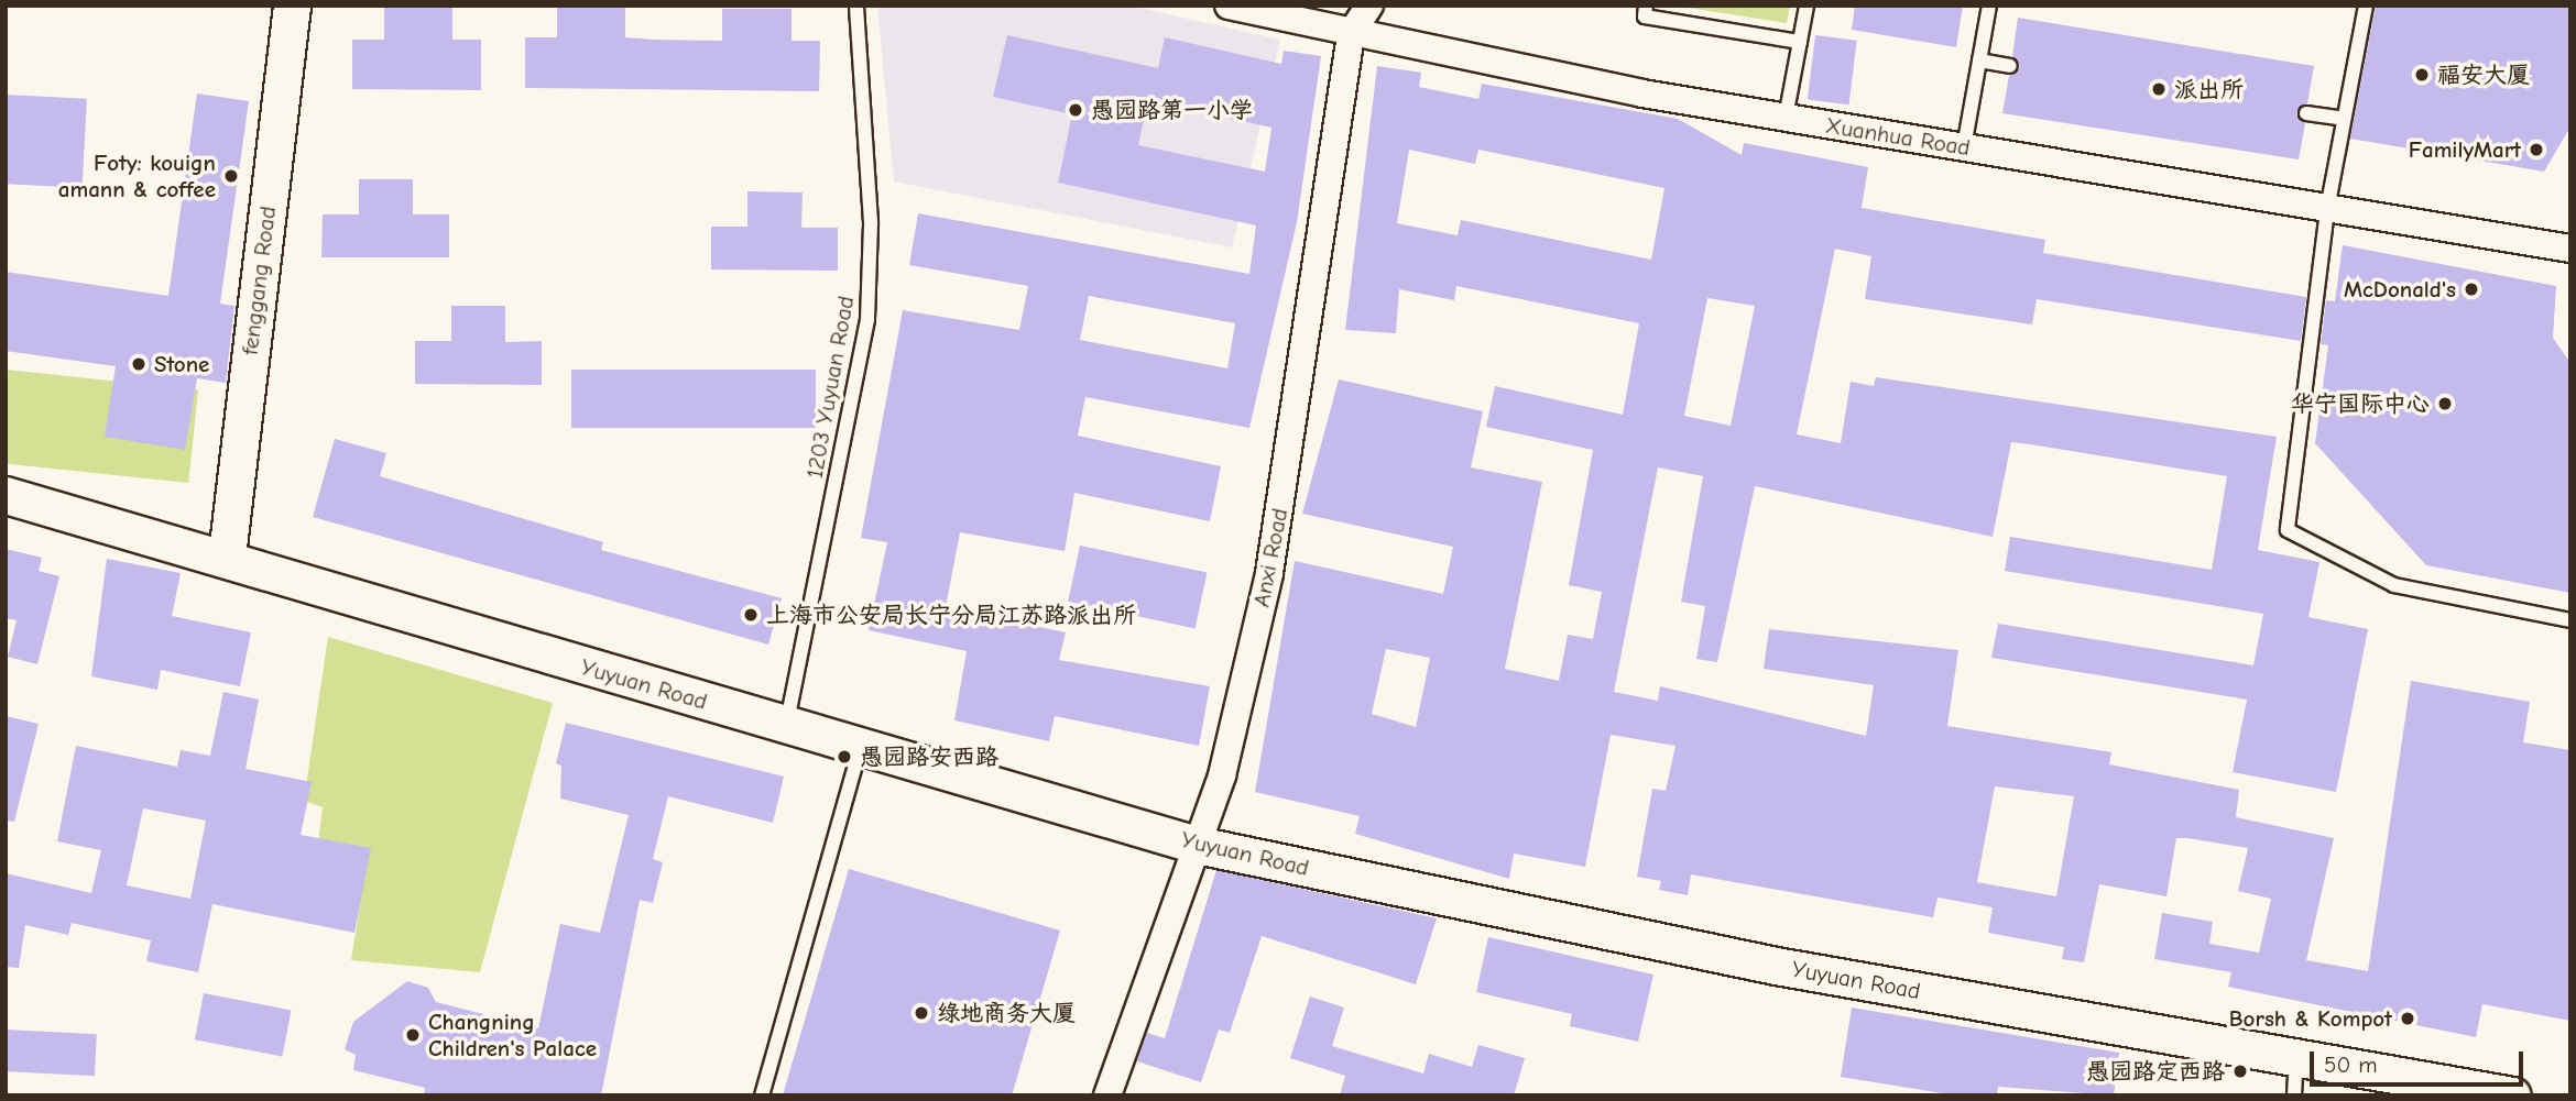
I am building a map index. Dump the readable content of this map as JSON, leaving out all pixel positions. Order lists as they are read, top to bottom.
{
  "streets": {
    "main road": ["fenggang Road", "Yuyuan Road"],
    "street": ["Xuanhua Road", "Anxi Road"],
    "lane": ["1203 Yuyuan Road"]
  },
  "crossings": [
    ["Xuanhua Road", "Anxi Road"],
    ["fenggang Road", "Yuyuan Road"],
    ["1203 Yuyuan Road", "Yuyuan Road"],
    ["Anxi Road", "Yuyuan Road"]
  ],
  "places": [
    "福安大厦",
    "派出所",
    "愚园路第一小学",
    "FamilyMart",
    "Foty: kouign amann & coffee",
    "McDonald's",
    "Stone",
    "华宁国际中心",
    "上海市公安局长宁分局江苏路派出所",
    "愚园路安西路",
    "绿地商务大厦",
    "Borsh & Kompot",
    "Changning Children's Palace",
    "愚园路定西路"
  ],
  "scale_bar": "50 m"
}
